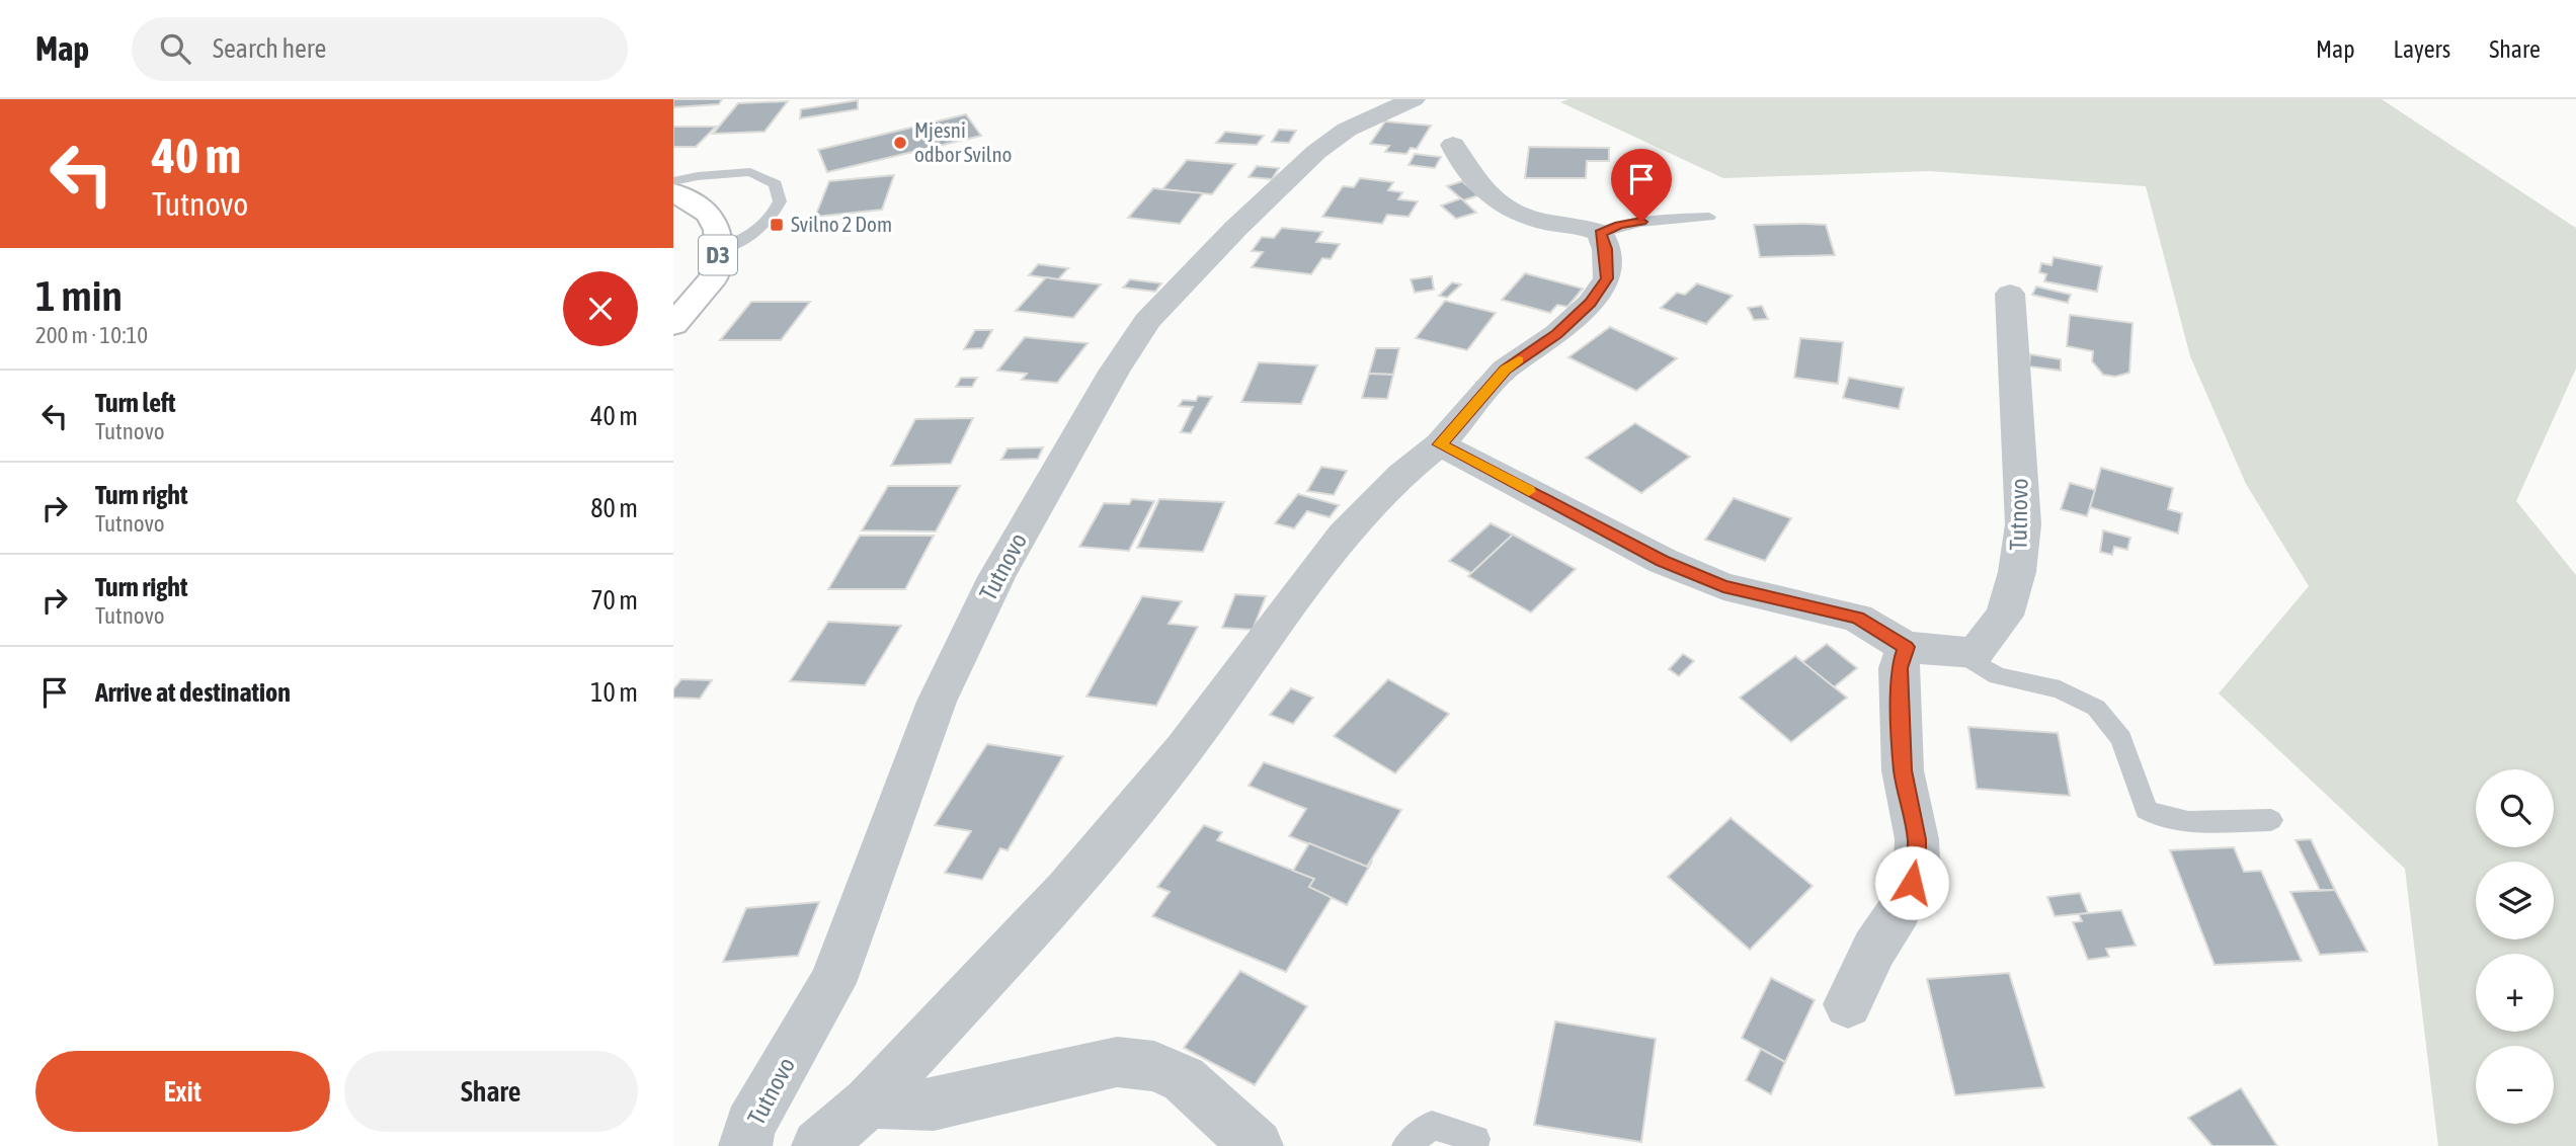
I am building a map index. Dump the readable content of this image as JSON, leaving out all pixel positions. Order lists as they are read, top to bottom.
{
  "streets": {
    "main road": ["D3"],
    "street": ["Tutnovo"]
  },
  "places": {
    "other": ["Mjesni odbor Svilno"],
    "transit": ["Svilno 2 Dom"]
  },
  "page": {
    "header": "Map",
    "search": "Search here",
    "nav": ["Map", "Layers", "Share"],
    "turn": ["40 m", "Tutnovo"],
    "heading": ["1 min", "200 m · 10:10"],
    "list": [
      {
        "name": "Turn left",
        "note": "Tutnovo",
        "value": "40 m"
      },
      {
        "name": "Turn right",
        "note": "Tutnovo",
        "value": "80 m"
      },
      {
        "name": "Turn right",
        "note": "Tutnovo",
        "value": "70 m"
      },
      {
        "name": "Arrive at destination",
        "value": "10 m"
      }
    ],
    "map_buttons": ["+", "−"],
    "buttons": ["Exit", "Share"]
  }
}
